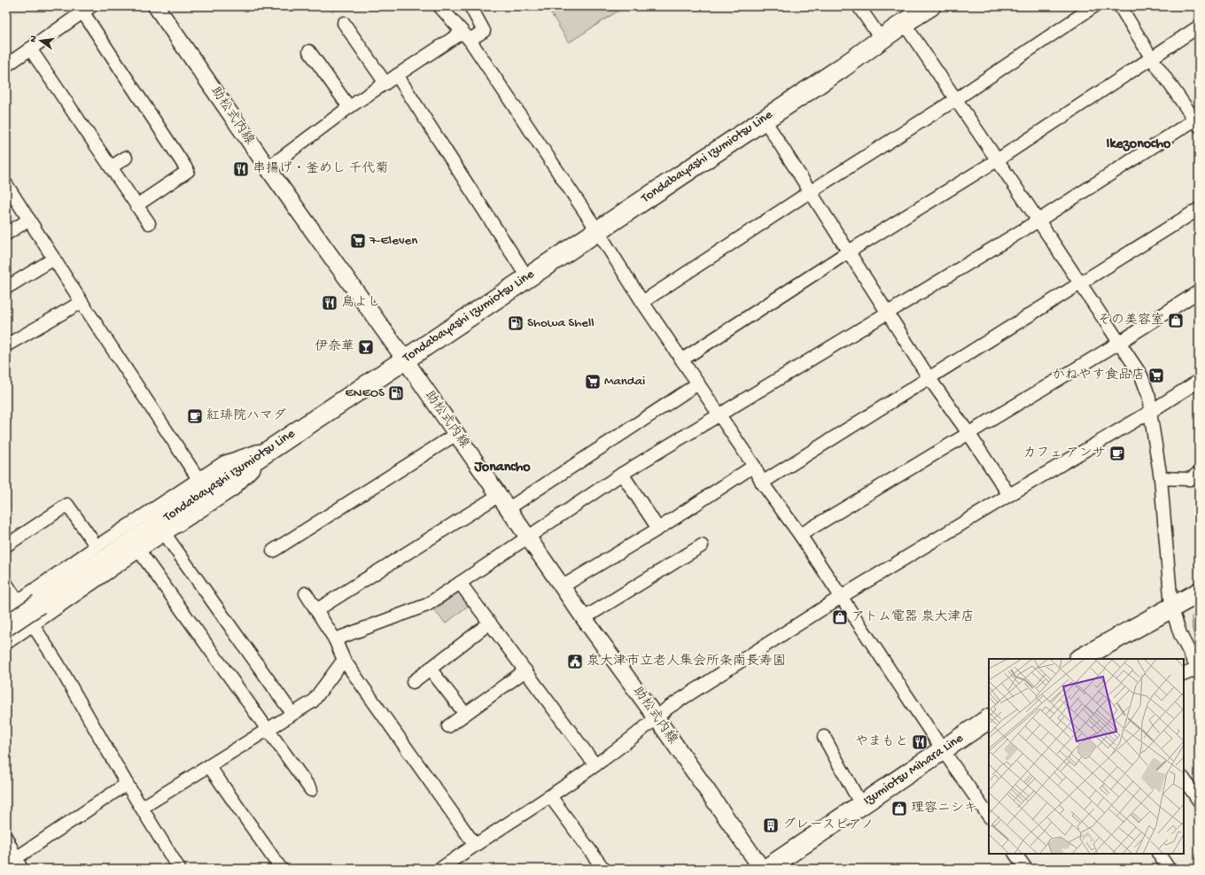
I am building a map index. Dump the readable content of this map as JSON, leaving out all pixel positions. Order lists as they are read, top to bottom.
{
  "streets": {
    "main road": ["Tondabayashi Izumiotsu Line", "Izumiotsu Mihara Line"],
    "street": ["助松式内線"]
  },
  "crossings": [
    ["助松式内線", "Tondabayashi Izumiotsu Line"]
  ],
  "districts": ["Ikezonocho", "Jonancho"],
  "places": {
    "restaurant": ["串揚げ・釜めし 千代菊", "鳥よし", "やまもと"],
    "supermarket": ["7-Eleven", "かねやす食品店", "Mandai"],
    "shop": ["その美容室", "アトム電器 泉大津店", "理容ニシキ"],
    "fuel station": ["Showa Shell", "ENEOS"],
    "bar": ["伊奈華"],
    "cafe": ["紅琲院ハマダ", "カフェ アンサ"],
    "public building": ["泉大津市立老人集会所条南長寿園"],
    "building": ["グレースピアノ"]
  },
  "north": "left"
}
